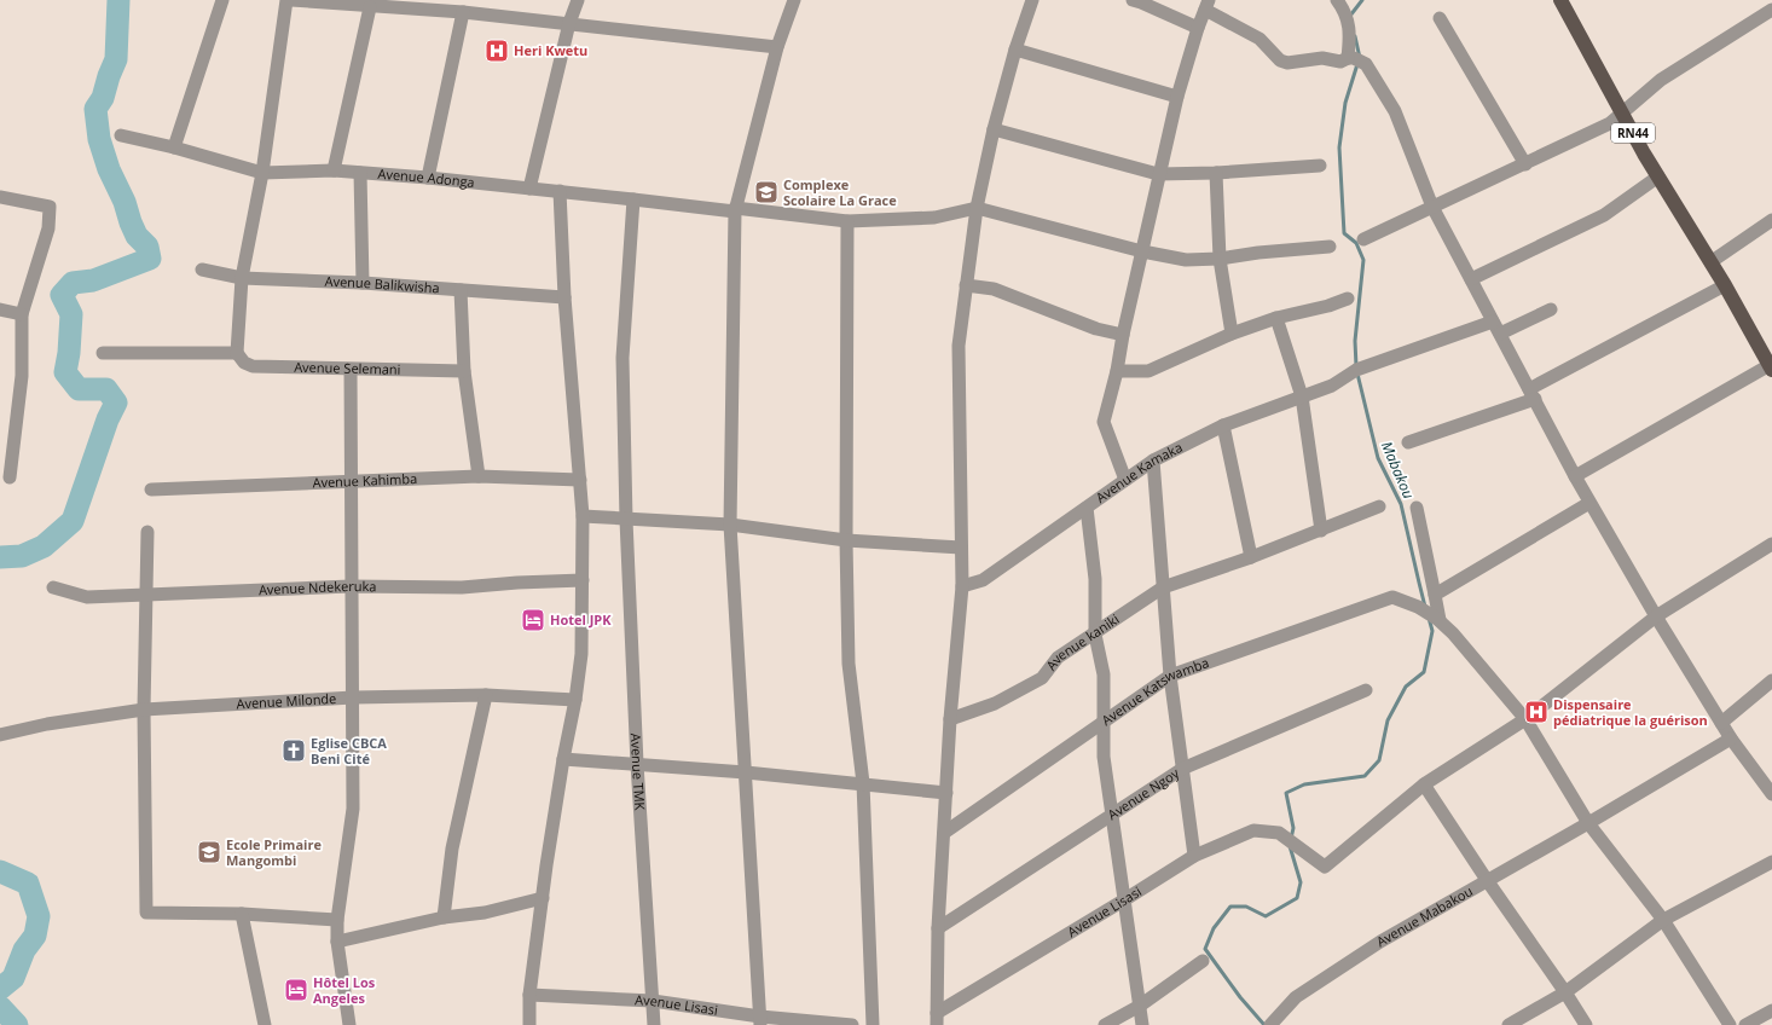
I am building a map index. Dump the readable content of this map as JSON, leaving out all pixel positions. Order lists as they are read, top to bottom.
{
  "streets": {
    "main road": ["RN44"],
    "street": [
      "Avenue Adonga",
      "Avenue Balikwisha",
      "Avenue Selemani",
      "Avenue Kamaka",
      "Avenue Kahimba",
      "Avenue Ndekeruka",
      "Avenue kaniki",
      "Avenue Katswamba",
      "Avenue Milonde",
      "Avenue TMK",
      "Avenue Ngoy",
      "Avenue Lisasi",
      "Avenue Mabakou"
    ]
  },
  "crossings": [
    ["Avenue Adonga", "Avenue TMK"],
    ["Avenue TMK", "Avenue Lisasi"]
  ],
  "water": ["Mabakou"],
  "places": {
    "hospital": ["Heri Kwetu", "Dispensaire pédiatrique la guérison"],
    "school or university": ["Complexe Scolaire La Grace", "Ecole Primaire Mangombi"],
    "hotel": ["Hotel JPK", "Hôtel Los Angeles"],
    "church": ["Eglise CBCA Beni Cité"]
  }
}
